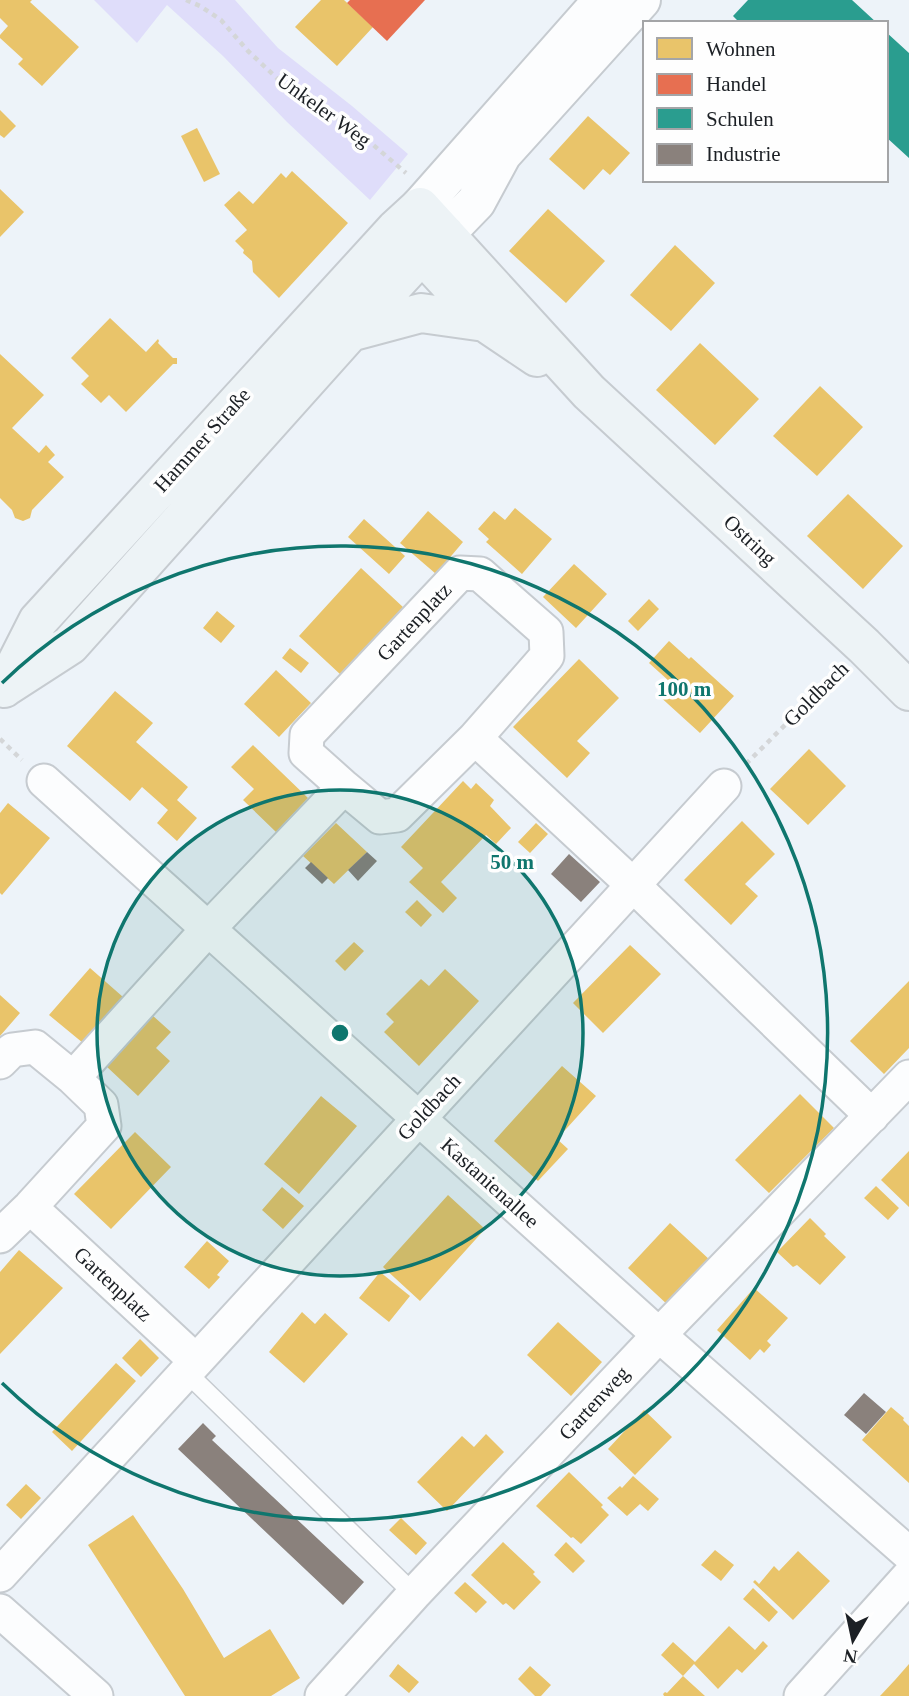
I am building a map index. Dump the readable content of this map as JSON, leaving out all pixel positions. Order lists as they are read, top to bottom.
{
  "streets": {
    "main road": ["Hammer Straße", "Ostring"],
    "street": [
      "Gartenplatz",
      "Goldbach",
      "Kastanienallee",
      "Gartenweg"
    ],
    "path": ["Unkeler Weg"]
  },
  "crossings": [
    ["Unkeler Weg", "Hammer Straße"],
    ["Unkeler Weg", "Ostring"],
    ["Hammer Straße", "Ostring"],
    ["Ostring", "Goldbach"],
    ["Gartenplatz", "Goldbach"],
    ["Goldbach", "Kastanienallee"],
    ["Kastanienallee", "Gartenweg"]
  ],
  "legend": [
    "Wohnen",
    "Handel",
    "Schulen",
    "Industrie"
  ],
  "north": "bottom",
  "rings": ["100 m", "50 m"]
}
